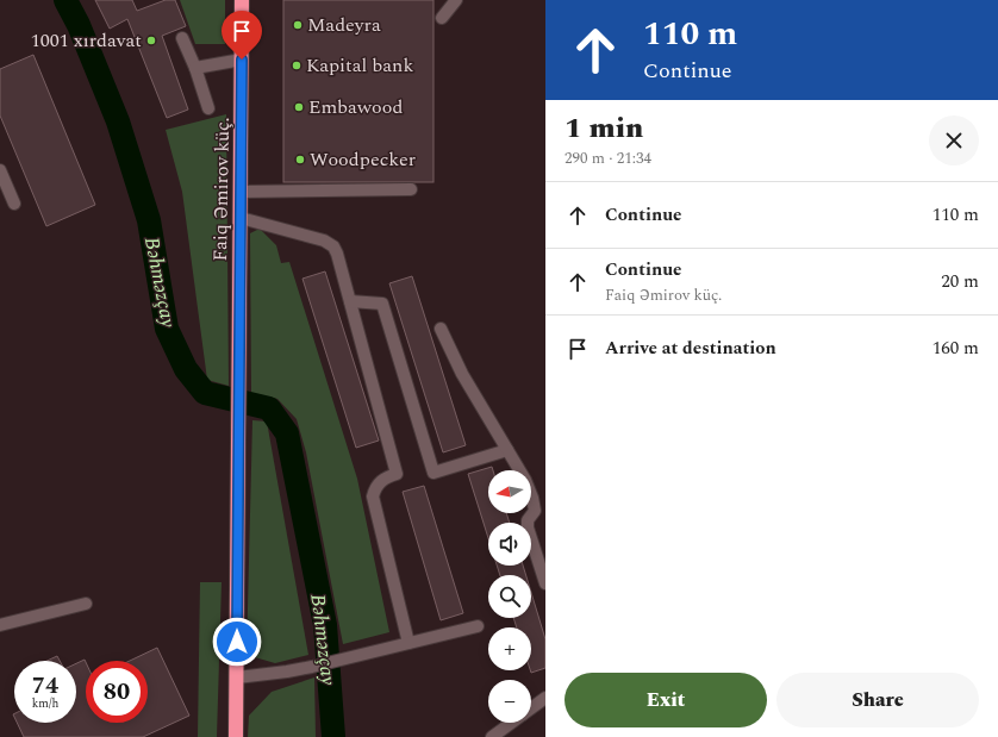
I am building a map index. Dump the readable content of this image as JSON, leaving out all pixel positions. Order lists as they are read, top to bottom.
{
  "streets": {
    "highway": ["Faiq Əmirov küç."]
  },
  "water": ["Bəhməzçay"],
  "places": [
    "Madeyra",
    "1001 xırdavat",
    "Kapital bank",
    "Embawood",
    "Woodpecker"
  ],
  "north": "left",
  "page": {
    "turn": ["110 m", "Continue"],
    "heading": ["1 min", "290 m · 21:34"],
    "list": [
      {
        "name": "Continue",
        "value": "110 m"
      },
      {
        "name": "Continue",
        "note": "Faiq Əmirov küç.",
        "value": "20 m"
      },
      {
        "name": "Arrive at destination",
        "value": "160 m"
      }
    ],
    "map_buttons": ["+", "−"],
    "speed": "74 km/h",
    "limit": "80",
    "buttons": ["Exit", "Share"]
  }
}
